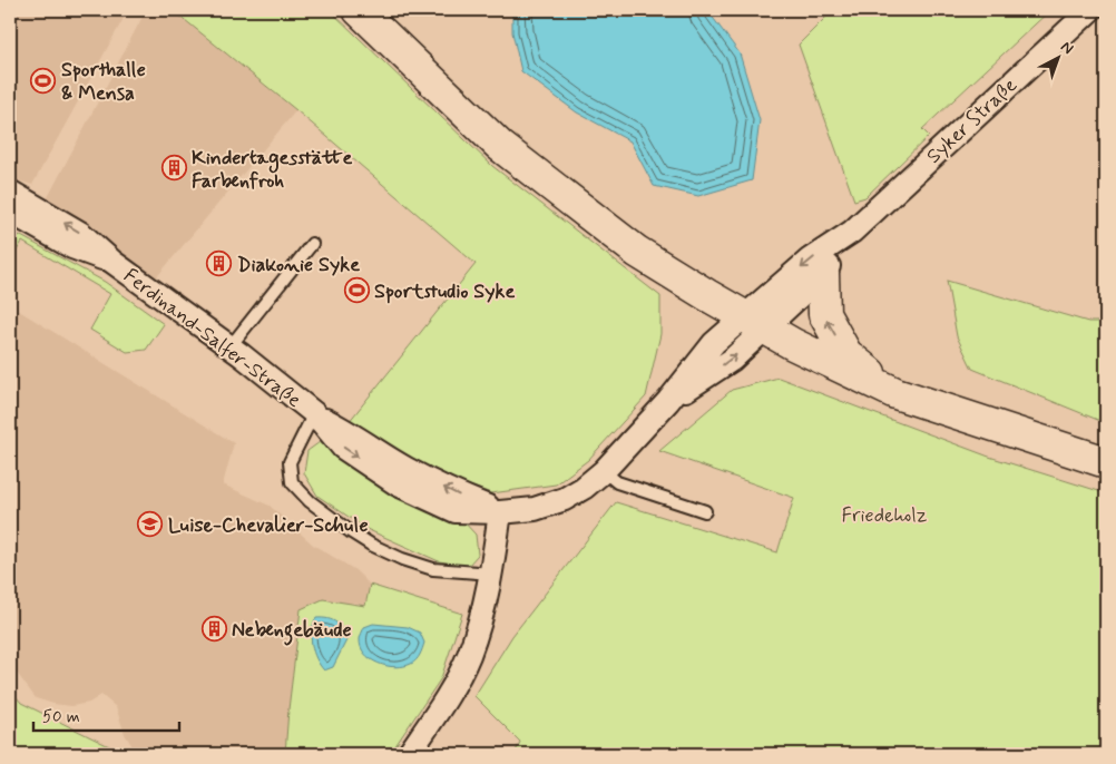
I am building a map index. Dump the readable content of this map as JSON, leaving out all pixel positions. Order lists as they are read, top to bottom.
{
  "streets": {
    "street": ["Syker Straße", "Ferdinand-Salfer-Straße"]
  },
  "crossings": [
    ["Syker Straße", "Ferdinand-Salfer-Straße"]
  ],
  "parks": ["Friedeholz"],
  "places": {
    "sports": ["Sporthalle & Mensa", "Sportstudio Syke"],
    "building": ["Kindertagesstätte Farbenfroh", "Diakonie Syke", "Nebengebäude"],
    "school or university": ["Luise-Chevalier-Schule"]
  },
  "scale_bar": "50 m",
  "north": "top right"
}
